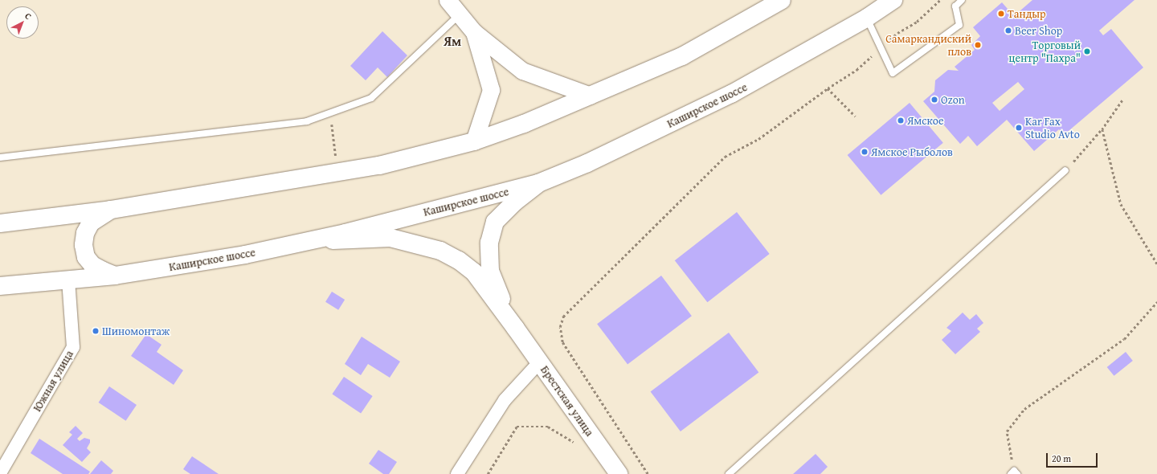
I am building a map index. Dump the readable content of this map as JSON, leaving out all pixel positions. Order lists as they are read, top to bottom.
{
  "streets": {
    "main road": ["Каширское шоссе", "Брестская улица"],
    "street": ["Южная улица"]
  },
  "crossings": [
    ["Каширское шоссе", "Южная улица"],
    ["Каширское шоссе", "Брестская улица"]
  ],
  "districts": ["Ям"],
  "places": [
    "Тандыр",
    "Beer Shop",
    "Самаркандиский плов",
    "Торговый центр \"Пахра\"",
    "Ozon",
    "Ямское",
    "Kar Fax Studio Avto",
    "Ямское Рыболов",
    "Шиномонтаж"
  ],
  "scale_bar": "20 m",
  "north": "top right"
}
